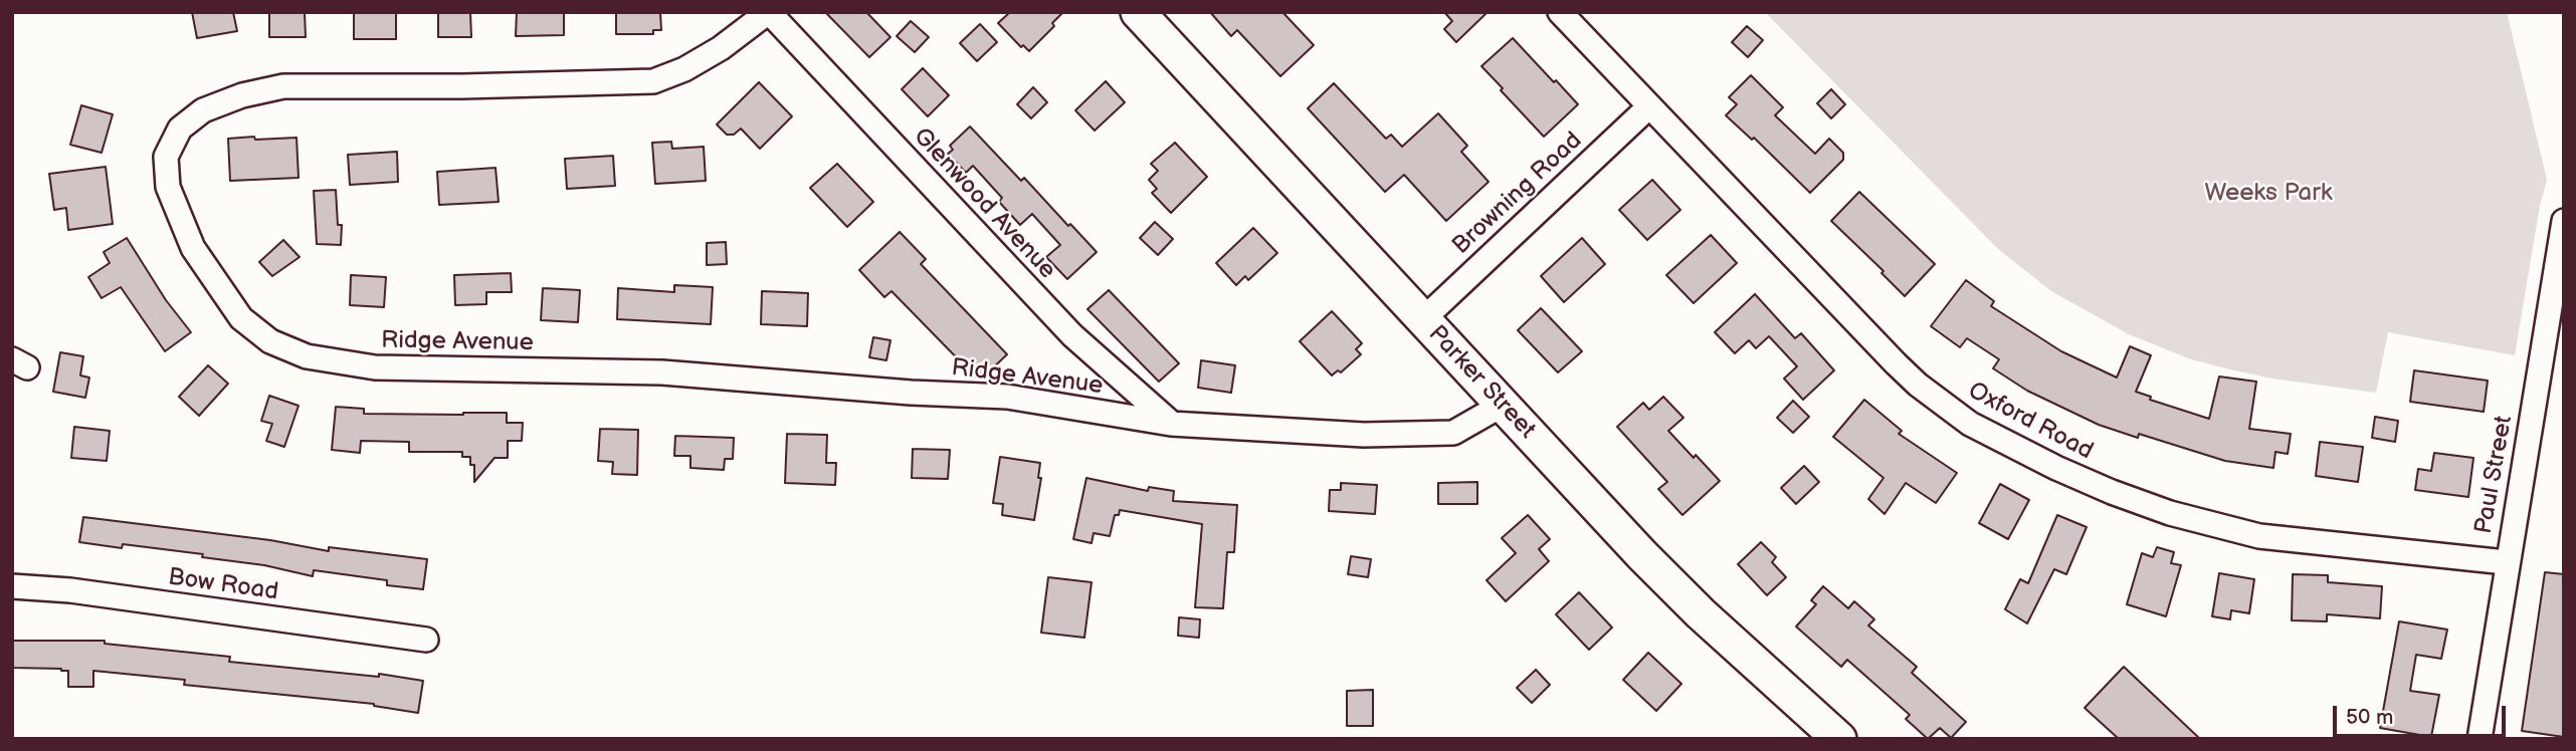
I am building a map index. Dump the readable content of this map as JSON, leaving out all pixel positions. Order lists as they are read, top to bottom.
{
  "streets": {
    "main road": ["Parker Street"],
    "street": [
      "Browning Road",
      "Glenwood Avenue",
      "Ridge Avenue",
      "Oxford Road",
      "Paul Street",
      "Bow Road"
    ]
  },
  "crossings": [
    ["Browning Road", "Parker Street"],
    ["Browning Road", "Oxford Road"],
    ["Glenwood Avenue", "Ridge Avenue"],
    ["Ridge Avenue", "Parker Street"],
    ["Oxford Road", "Paul Street"]
  ],
  "parks": ["Weeks Park"],
  "scale_bar": "50 m"
}
